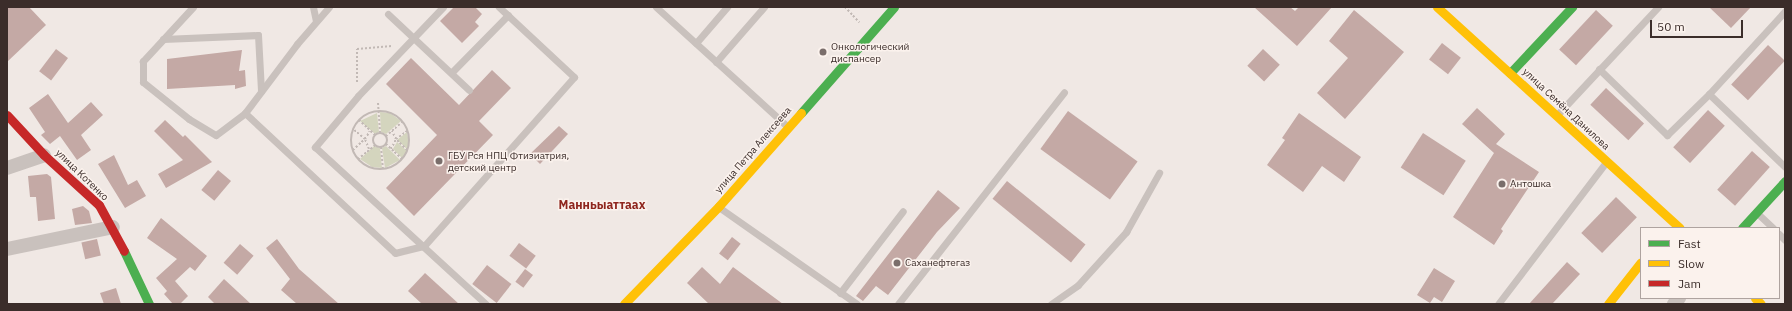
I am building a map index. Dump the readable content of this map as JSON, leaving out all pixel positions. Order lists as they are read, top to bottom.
{
  "streets": {
    "street": ["улица Семёна Данилова", "улица Петра Алексеева", "улица Котенко"]
  },
  "districts": ["Манньыаттаах"],
  "places": [
    "Онкологический диспансер",
    "ГБУ Рся НПЦ Фтизиатрия, детский центр",
    "Антошка",
    "Саханефтегаз"
  ],
  "legend": ["Fast", "Slow", "Jam"],
  "scale_bar": "50 m"
}
